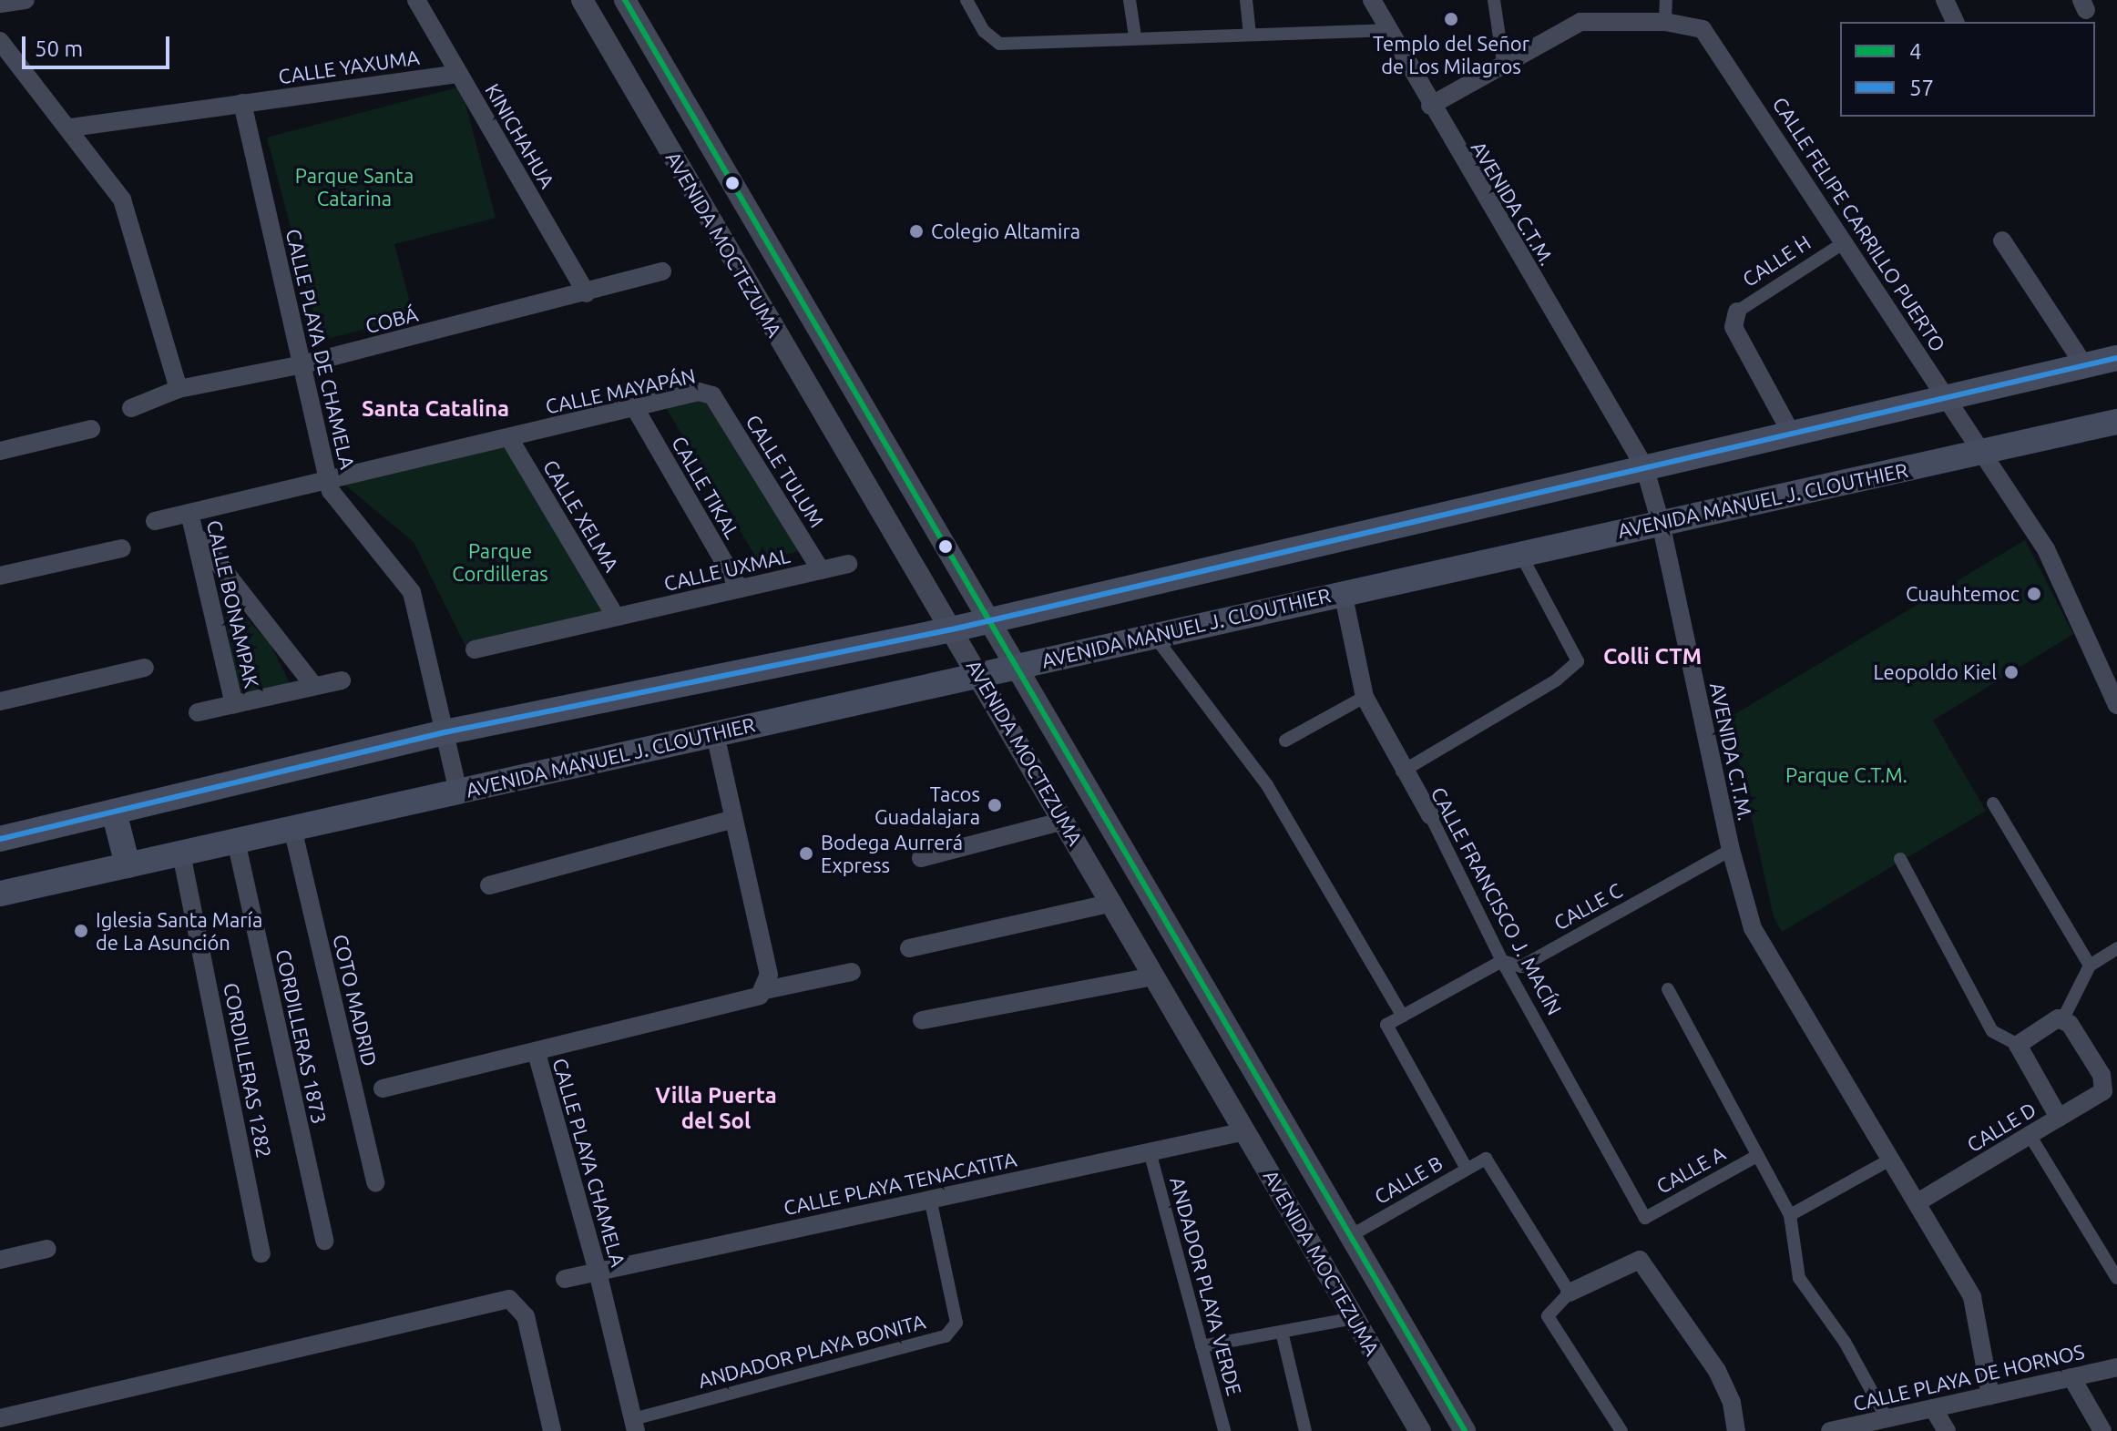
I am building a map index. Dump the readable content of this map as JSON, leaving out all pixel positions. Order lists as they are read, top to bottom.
{
  "streets": {
    "main road": ["AVENIDA MANUEL J. CLOUTHIER"],
    "street": [
      "CALLE YAXUMA",
      "KINICHAHUA",
      "AVENIDA C.T.M.",
      "CALLE FELIPE CARRILLO PUERTO",
      "AVENIDA MOCTEZUMA",
      "CALLE H",
      "COBÁ",
      "CALLE PLAYA DE CHAMELA",
      "CALLE MAYAPÁN",
      "CALLE TULUM",
      "CALLE TIKAL",
      "CALLE XELMA",
      "CALLE UXMAL",
      "CALLE BONAMPAK",
      "CALLE FRANCISCO J. MACÍN",
      "CALLE C",
      "COTO MADRID",
      "CORDILLERAS 1873",
      "CORDILLERAS 1282",
      "CALLE D",
      "CALLE PLAYA CHAMELA",
      "CALLE A",
      "CALLE B",
      "CALLE PLAYA TENACATITA",
      "ANDADOR PLAYA VERDE",
      "ANDADOR PLAYA BONITA",
      "CALLE PLAYA DE HORNOS"
    ]
  },
  "crossings": [
    ["CALLE YAXUMA", "KINICHAHUA"],
    ["CALLE YAXUMA", "CALLE PLAYA DE CHAMELA"],
    ["KINICHAHUA", "COBÁ"],
    ["AVENIDA C.T.M.", "CALLE FELIPE CARRILLO PUERTO"],
    ["AVENIDA C.T.M.", "AVENIDA MANUEL J. CLOUTHIER"],
    ["AVENIDA C.T.M.", "CALLE C"],
    ["AVENIDA C.T.M.", "CALLE D"],
    ["AVENIDA C.T.M.", "CALLE PLAYA DE HORNOS"],
    ["CALLE FELIPE CARRILLO PUERTO", "CALLE H"],
    ["CALLE FELIPE CARRILLO PUERTO", "AVENIDA MANUEL J. CLOUTHIER"],
    ["AVENIDA MOCTEZUMA", "AVENIDA MANUEL J. CLOUTHIER"],
    ["AVENIDA MOCTEZUMA", "CALLE B"],
    ["AVENIDA MOCTEZUMA", "CALLE PLAYA TENACATITA"],
    ["COBÁ", "CALLE PLAYA DE CHAMELA"],
    ["CALLE PLAYA DE CHAMELA", "CALLE MAYAPÁN"],
    ["CALLE PLAYA DE CHAMELA", "AVENIDA MANUEL J. CLOUTHIER"],
    ["CALLE MAYAPÁN", "CALLE TULUM"],
    ["CALLE MAYAPÁN", "CALLE TIKAL"],
    ["CALLE MAYAPÁN", "CALLE XELMA"],
    ["CALLE MAYAPÁN", "CALLE BONAMPAK"],
    ["CALLE TULUM", "CALLE UXMAL"],
    ["CALLE TIKAL", "CALLE UXMAL"],
    ["AVENIDA MANUEL J. CLOUTHIER", "CALLE FRANCISCO J. MACÍN"],
    ["AVENIDA MANUEL J. CLOUTHIER", "COTO MADRID"],
    ["AVENIDA MANUEL J. CLOUTHIER", "CORDILLERAS 1873"],
    ["AVENIDA MANUEL J. CLOUTHIER", "CORDILLERAS 1282"],
    ["CALLE XELMA", "CALLE UXMAL"],
    ["CALLE FRANCISCO J. MACÍN", "CALLE C"],
    ["CALLE FRANCISCO J. MACÍN", "CALLE A"],
    ["CALLE C", "CALLE B"],
    ["CALLE PLAYA CHAMELA", "CALLE PLAYA TENACATITA"],
    ["CALLE PLAYA CHAMELA", "ANDADOR PLAYA BONITA"],
    ["CALLE PLAYA TENACATITA", "ANDADOR PLAYA VERDE"],
    ["CALLE PLAYA TENACATITA", "ANDADOR PLAYA BONITA"]
  ],
  "districts": ["Santa Catalina", "Colli CTM", "Villa Puerta del Sol"],
  "parks": ["Parque Santa Catarina", "Parque Cordilleras", "Parque C.T.M."],
  "places": [
    "Templo del Señor de Los Milagros",
    "Colegio Altamira",
    "Cuauhtemoc",
    "Leopoldo Kiel",
    "Tacos Guadalajara",
    "Bodega Aurrerá Express",
    "Iglesia Santa María de La Asunción"
  ],
  "lines": ["transit line 4", "transit line 57"],
  "legend": ["4", "57"],
  "scale_bar": "50 m"
}
